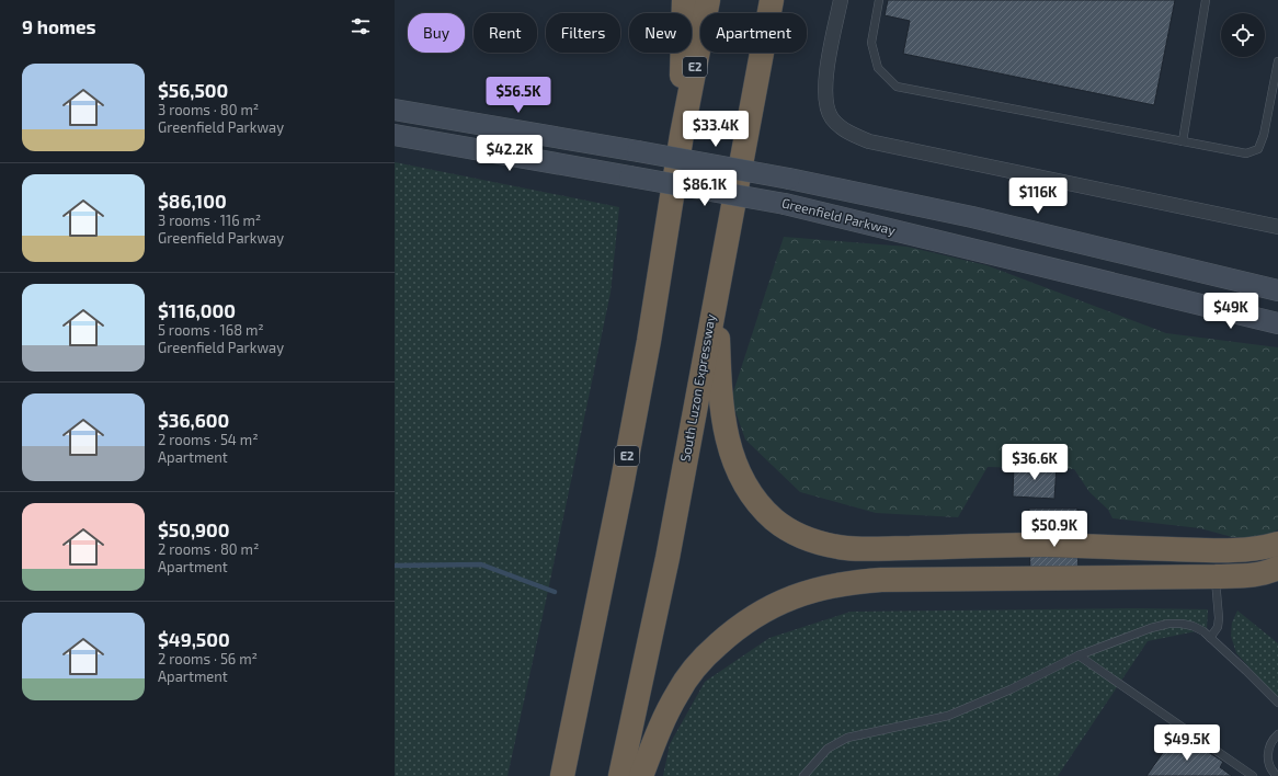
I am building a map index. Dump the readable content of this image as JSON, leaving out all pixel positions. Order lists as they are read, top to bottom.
{
  "streets": {
    "highway": ["E2", "South Luzon Expressway"],
    "main road": ["Greenfield Parkway"]
  },
  "page": {
    "heading": "9 homes",
    "chip": [
      "Buy",
      "Rent",
      "Filters",
      "New",
      "Apartment"
    ],
    "list": [
      {
        "name": "$56,500",
        "note": "3 rooms · 80 m² · Greenfield Parkway"
      },
      {
        "name": "$86,100",
        "note": "3 rooms · 116 m² · Greenfield Parkway"
      },
      {
        "name": "$116,000",
        "note": "5 rooms · 168 m² · Greenfield Parkway"
      },
      {
        "name": "$36,600",
        "note": "2 rooms · 54 m² · Apartment"
      },
      {
        "name": "$50,900",
        "note": "2 rooms · 80 m² · Apartment"
      },
      {
        "name": "$49,500",
        "note": "2 rooms · 56 m² · Apartment"
      }
    ],
    "price": [
      "$56.5K",
      "$33.4K",
      "$42.2K",
      "$86.1K",
      "$116K",
      "$49K",
      "$36.6K",
      "$50.9K",
      "$49.5K"
    ]
  }
}
